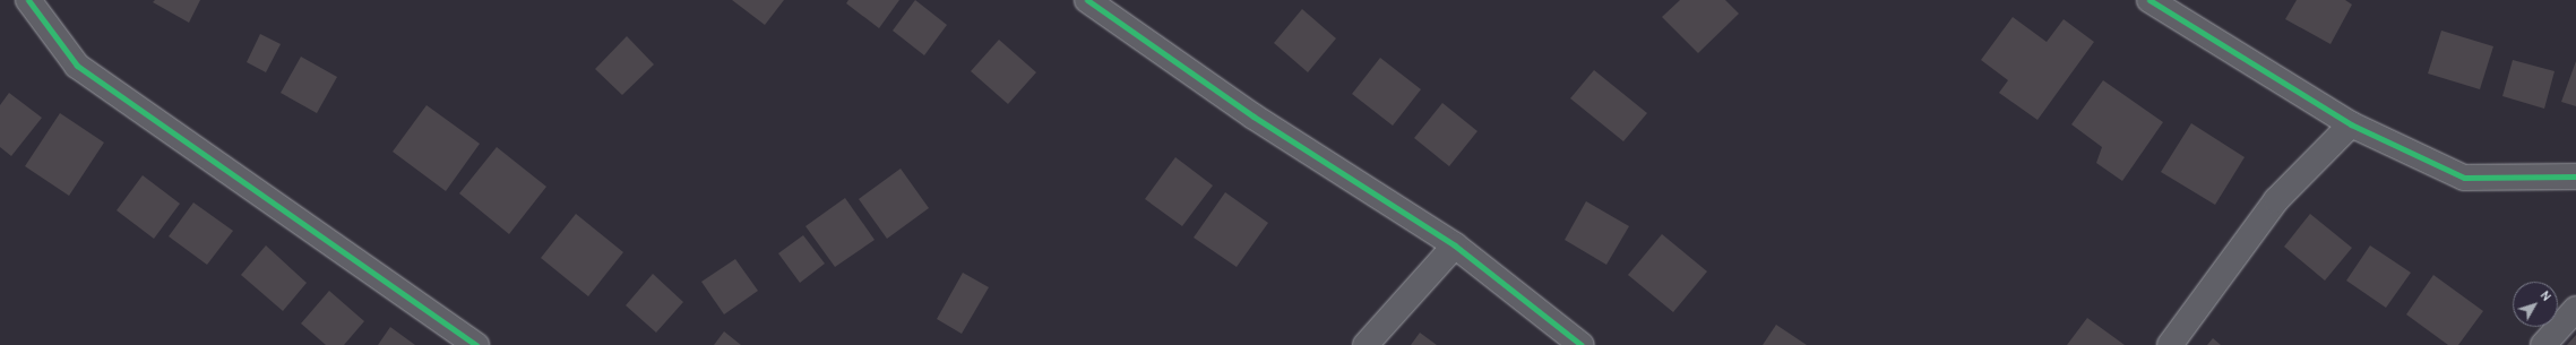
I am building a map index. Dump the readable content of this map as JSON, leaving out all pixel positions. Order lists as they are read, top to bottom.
{
  "north": "top right"
}
